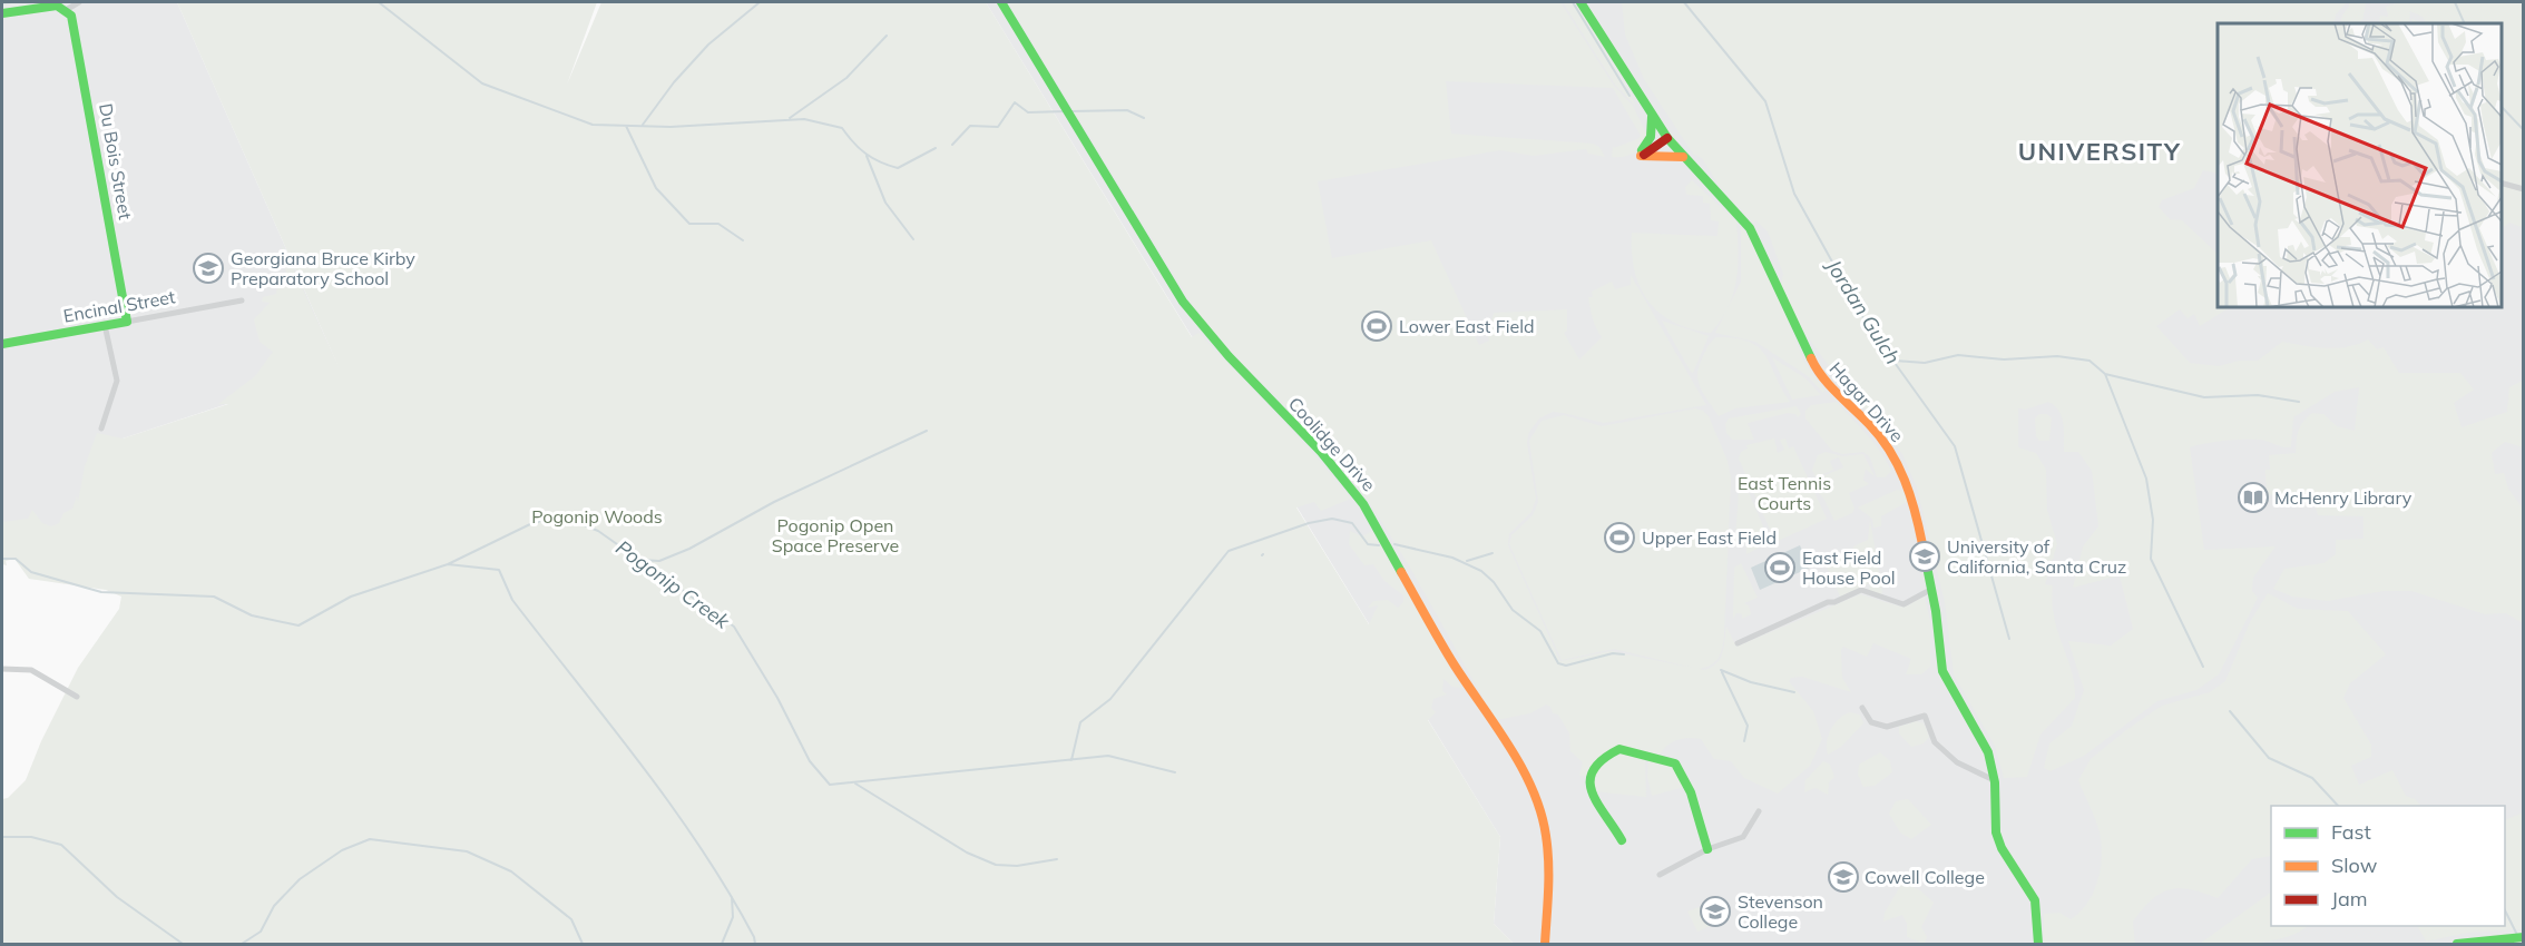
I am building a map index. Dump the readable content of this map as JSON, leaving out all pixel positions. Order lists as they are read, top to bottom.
{
  "streets": {
    "street": [
      "Du Bois Street",
      "Encinal Street",
      "Hagar Drive",
      "Coolidge Drive"
    ]
  },
  "crossings": [
    ["Du Bois Street", "Encinal Street"]
  ],
  "districts": ["UNIVERSITY"],
  "water": ["Jordan Gulch", "Pogonip Creek"],
  "parks": ["East Tennis Courts", "Pogonip Woods", "Pogonip Open Space Preserve"],
  "places": {
    "school or university": [
      "Georgiana Bruce Kirby Preparatory School",
      "University of California, Santa Cruz",
      "Cowell College",
      "Stevenson College"
    ],
    "sports": ["Lower East Field", "Upper East Field", "East Field House Pool"],
    "library": ["McHenry Library"]
  },
  "legend": ["Fast", "Slow", "Jam"]
}
